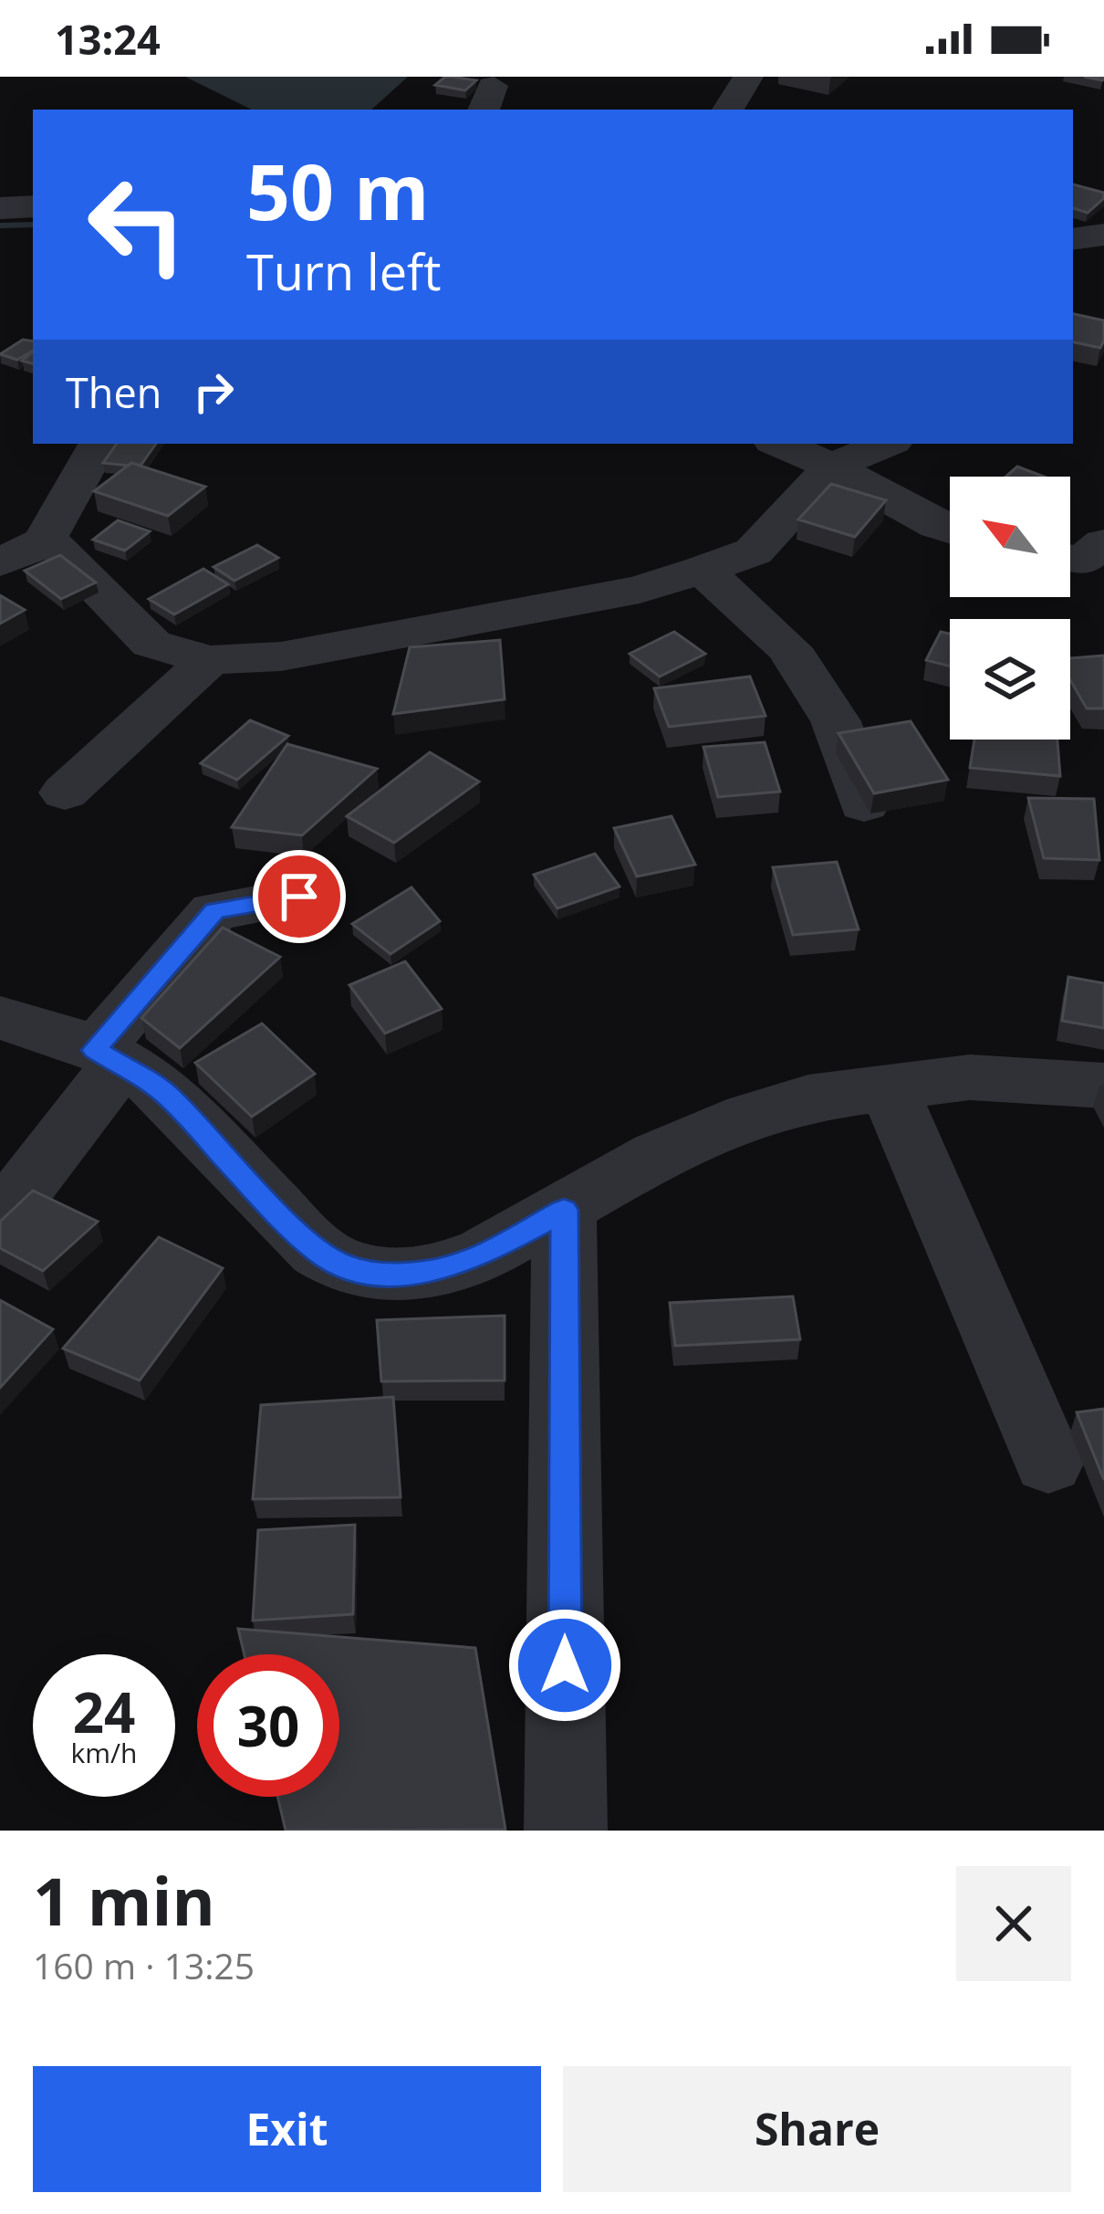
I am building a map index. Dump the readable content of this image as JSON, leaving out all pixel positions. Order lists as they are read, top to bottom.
{
  "north": "top left",
  "page": {
    "status": "13:24",
    "turn": ["50 m", "Turn left"],
    "then": "Then",
    "speed": "24 km/h",
    "limit": "30",
    "heading": ["1 min", "160 m · 13:25"],
    "buttons": ["Exit", "Share"]
  }
}
